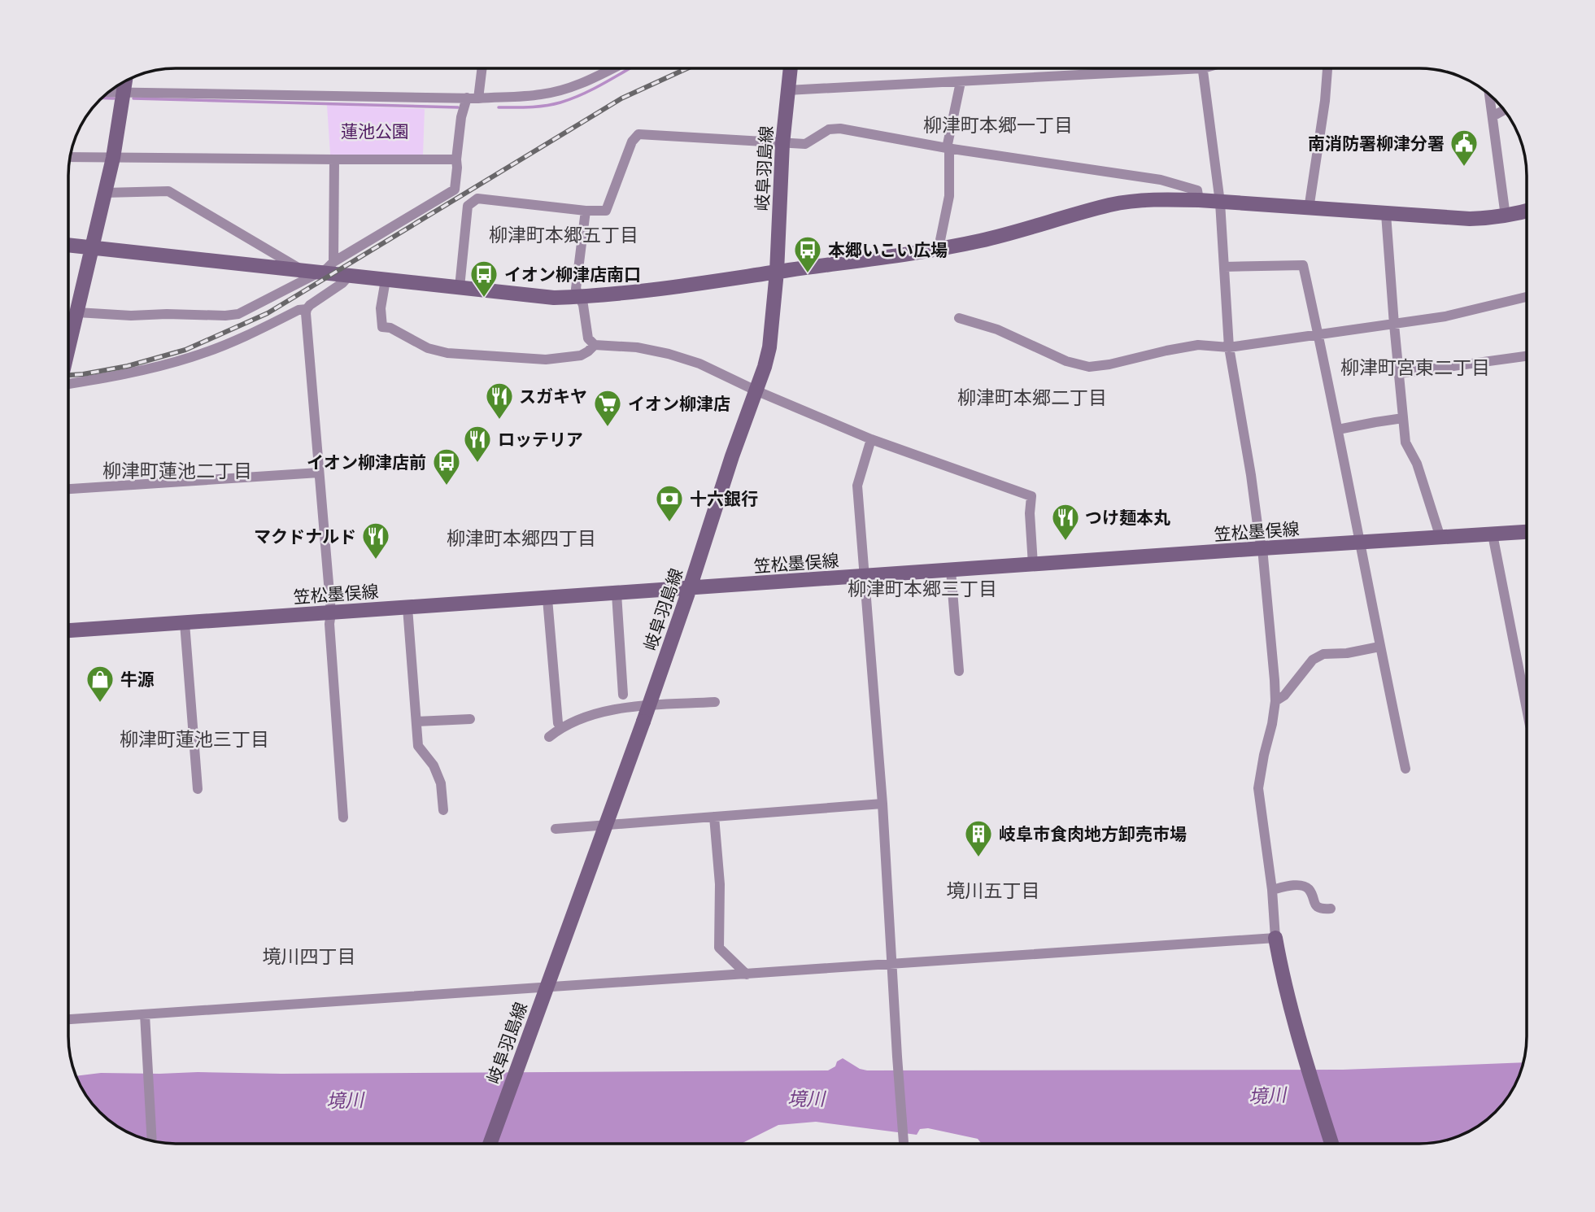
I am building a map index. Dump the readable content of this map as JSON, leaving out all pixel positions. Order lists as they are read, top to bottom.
{
  "streets": {
    "main road": ["岐阜羽島線", "笠松墨俣線"]
  },
  "crossings": [
    ["岐阜羽島線", "笠松墨俣線"]
  ],
  "districts": [
    "柳津町本郷一丁目",
    "柳津町本郷五丁目",
    "柳津町宮東二丁目",
    "柳津町本郷二丁目",
    "柳津町蓮池二丁目",
    "柳津町本郷四丁目",
    "柳津町本郷三丁目",
    "柳津町蓮池三丁目",
    "境川五丁目",
    "境川四丁目"
  ],
  "water": ["境川"],
  "parks": ["蓮池公園"],
  "places": {
    "public building": ["南消防署柳津分署"],
    "bus stop": ["本郷いこい広場", "イオン柳津店南口", "イオン柳津店前"],
    "restaurant": [
      "スガキヤ",
      "ロッテリア",
      "つけ麺本丸",
      "マクドナルド"
    ],
    "supermarket": ["イオン柳津店"],
    "bank": ["十六銀行"],
    "shop": ["牛源"],
    "building": ["岐阜市食肉地方卸売市場"]
  }
}
